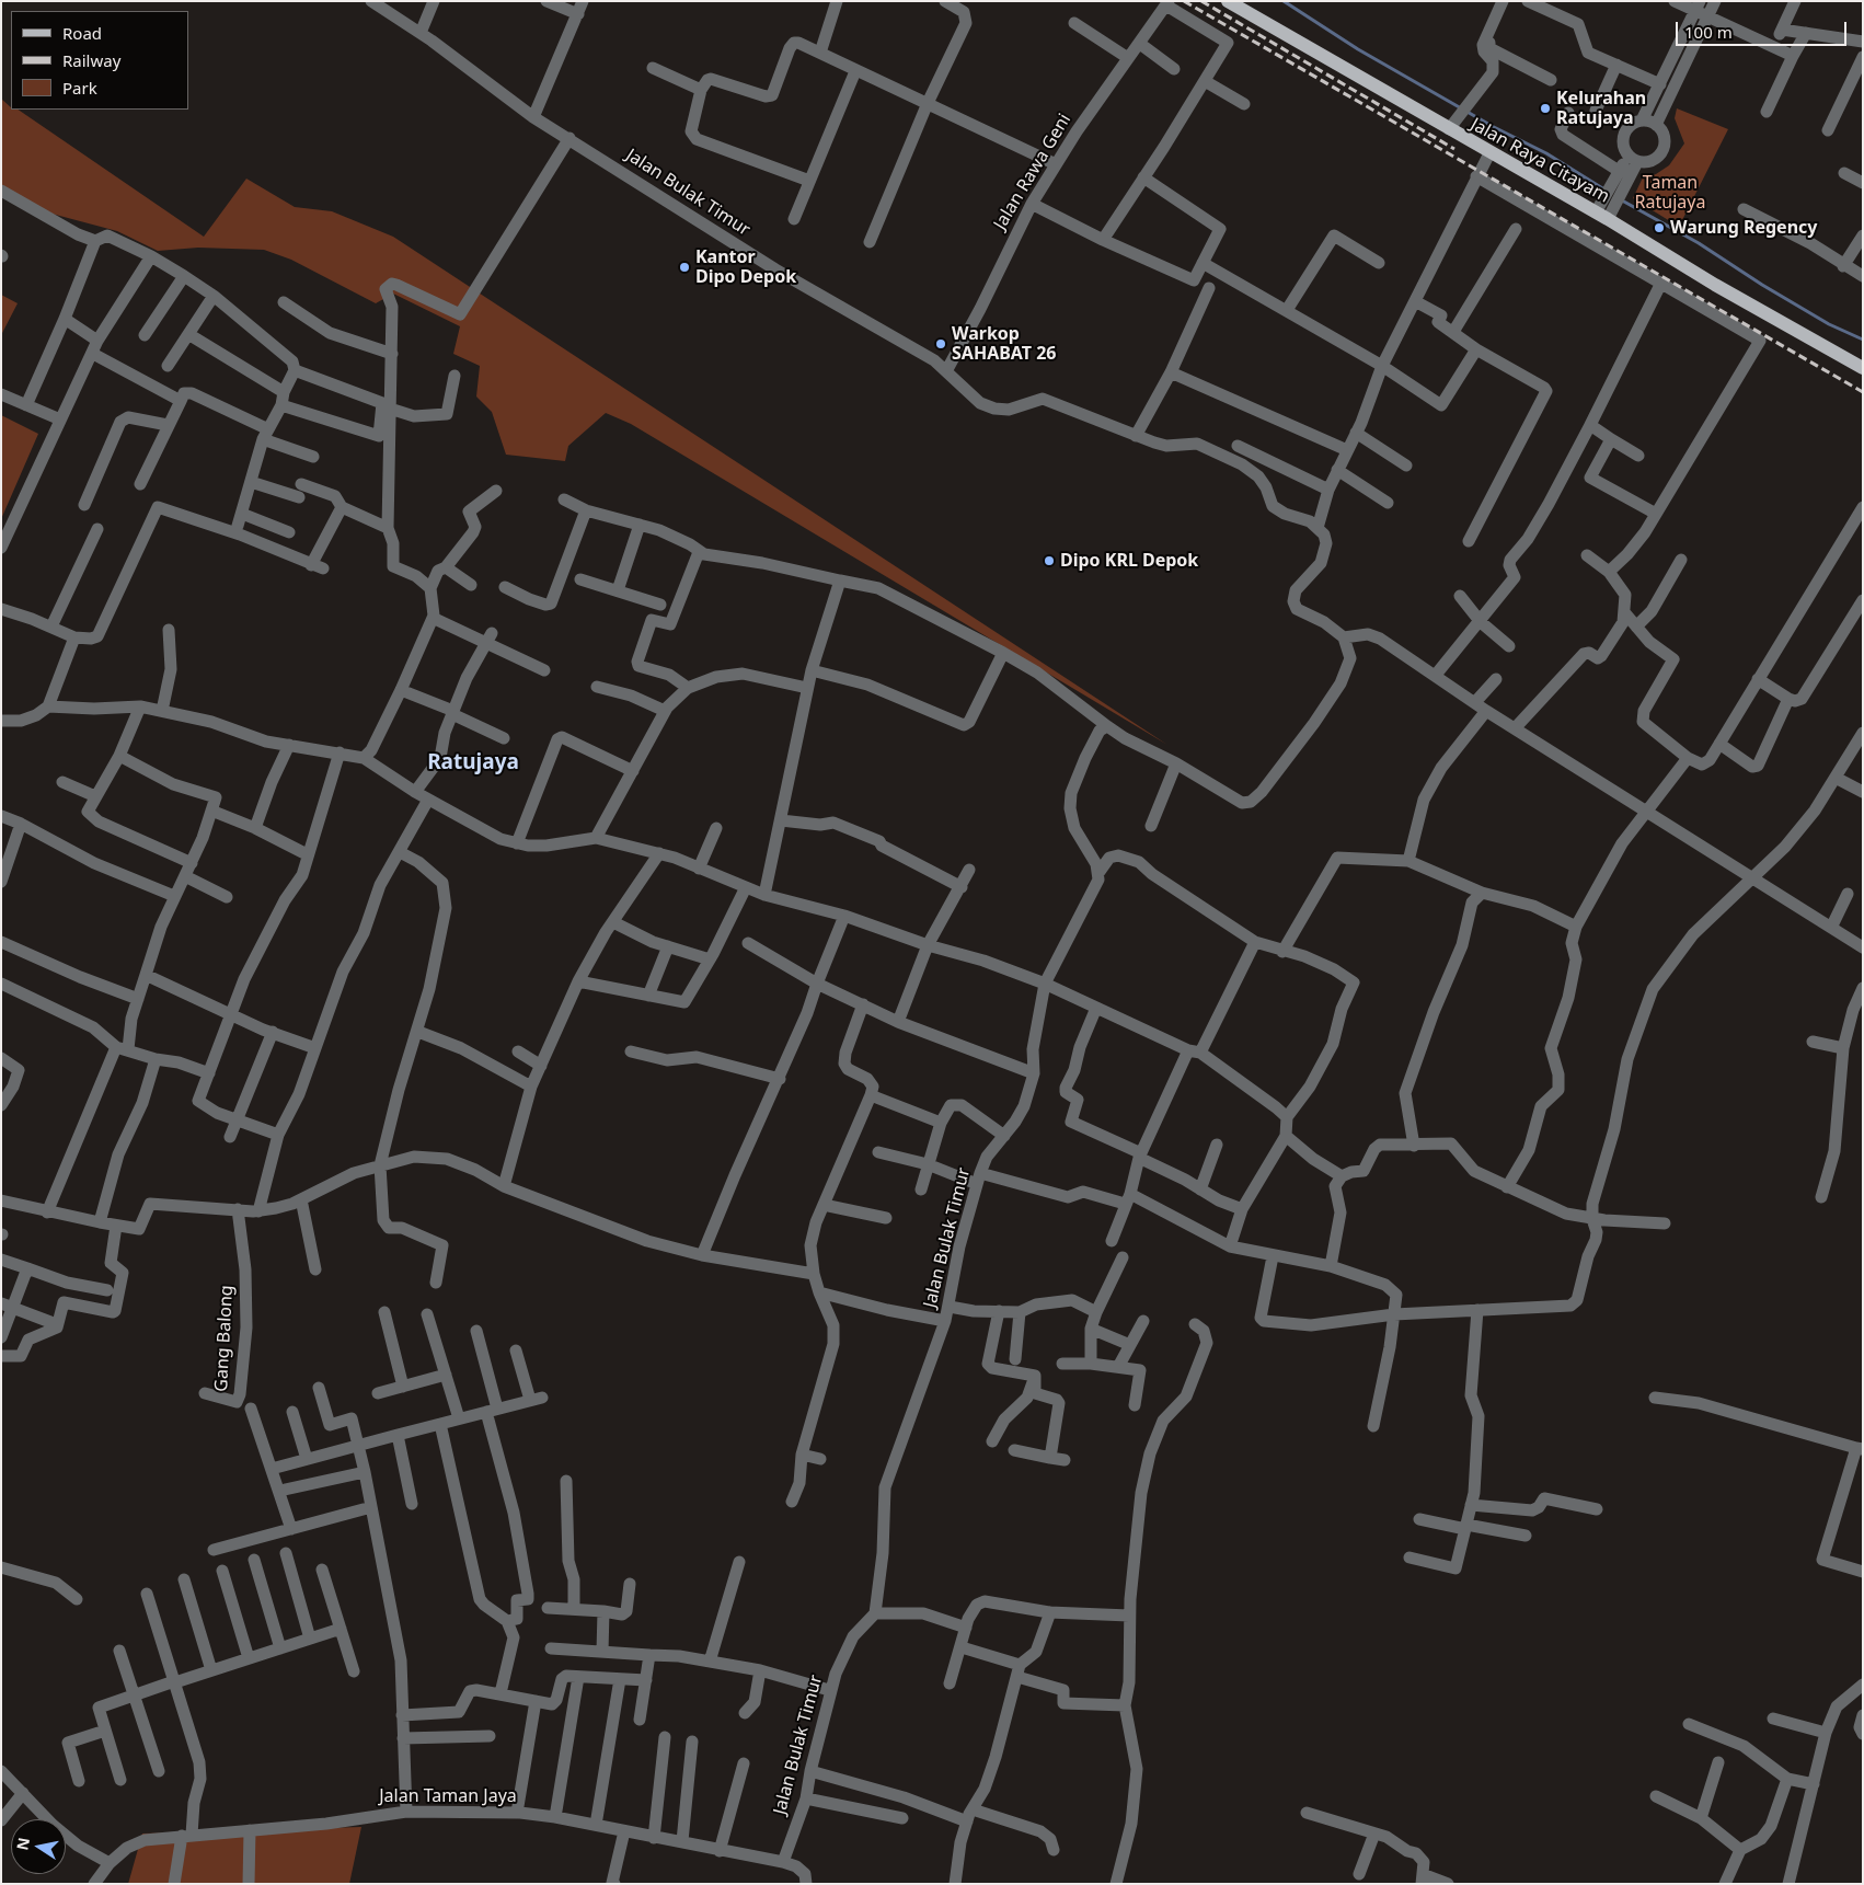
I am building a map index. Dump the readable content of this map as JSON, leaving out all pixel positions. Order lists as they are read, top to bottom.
{
  "streets": {
    "main road": ["Jalan Raya Citayam"],
    "street": [
      "Jalan Rawa Geni",
      "Jalan Bulak Timur",
      "Gang Balong",
      "Jalan Taman Jaya"
    ]
  },
  "crossings": [
    ["Jalan Rawa Geni", "Jalan Bulak Timur"],
    ["Jalan Bulak Timur", "Jalan Taman Jaya"]
  ],
  "districts": ["Ratujaya"],
  "parks": ["Taman Ratujaya"],
  "places": [
    "Kelurahan Ratujaya",
    "Warung Regency",
    "Kantor Dipo Depok",
    "Warkop SAHABAT 26",
    "Dipo KRL Depok"
  ],
  "legend": ["Road", "Railway", "Park"],
  "scale_bar": "100 m",
  "north": "left"
}
